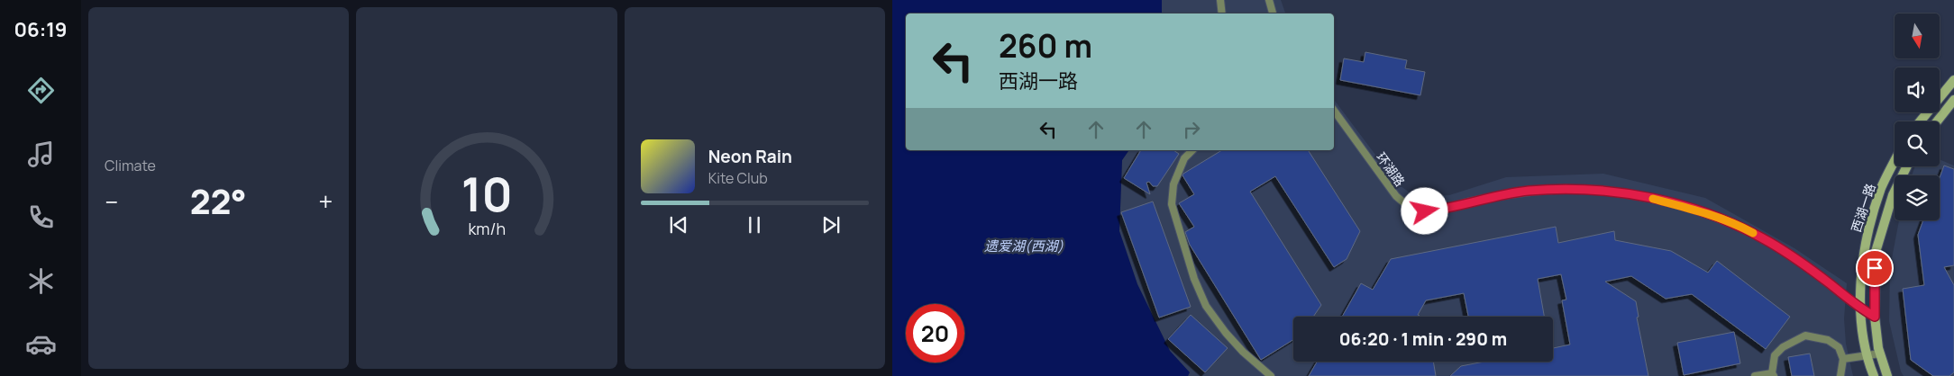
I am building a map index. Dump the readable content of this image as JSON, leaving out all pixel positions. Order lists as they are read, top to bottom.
{
  "streets": {
    "main road": ["西湖一路"],
    "lane": ["环湖路"]
  },
  "crossings": [
    ["环湖路", "西湖一路"]
  ],
  "water": ["遗爱湖(西湖)"],
  "north": "bottom",
  "page": {
    "tabs": "06:19",
    "tile": "Climate",
    "turn": ["260 m", "西湖一路"],
    "song": ["Neon Rain", "Kite Club"],
    "heat": ["−", "22°", "+"],
    "limit": "20",
    "trip": "06:20 · 1 min · 290 m",
    "gauge": ["10", "km/h"]
  }
}
